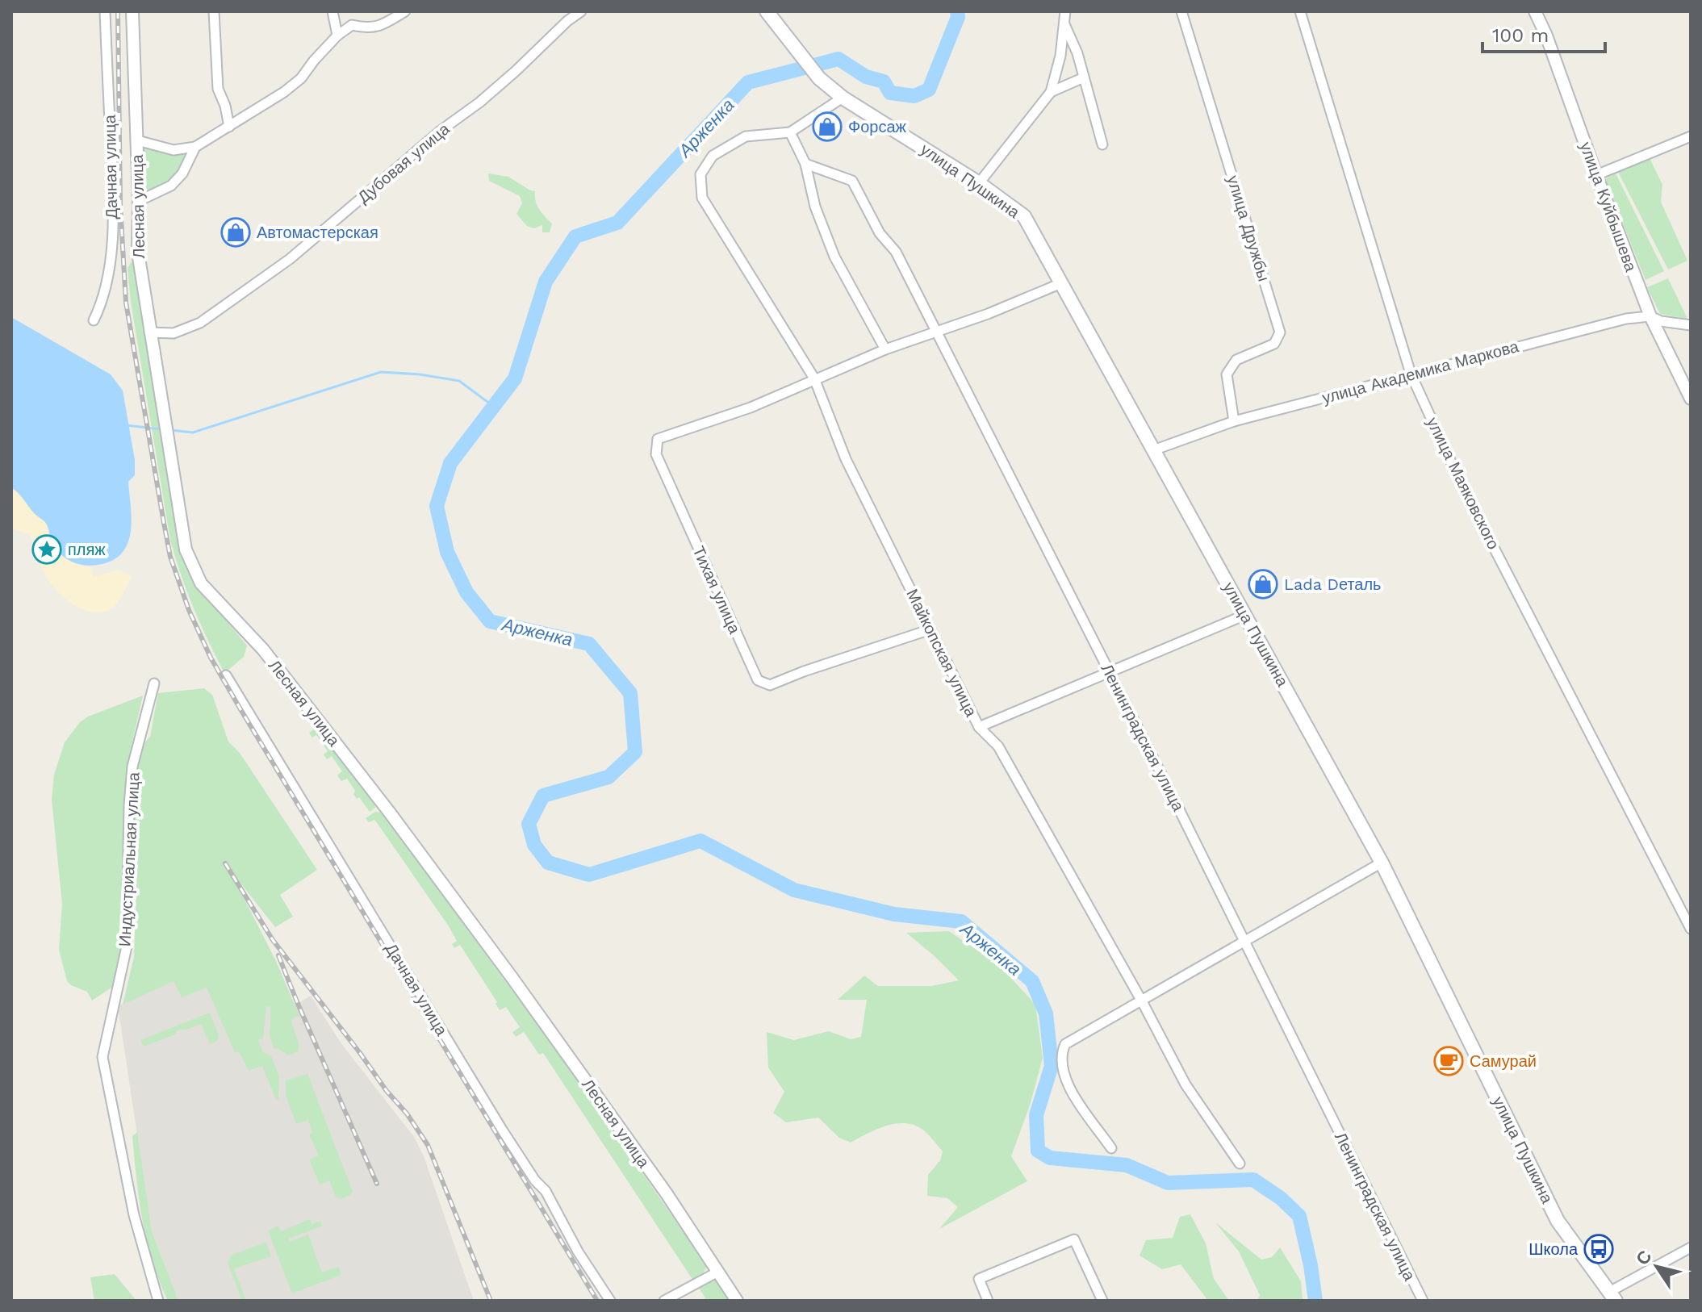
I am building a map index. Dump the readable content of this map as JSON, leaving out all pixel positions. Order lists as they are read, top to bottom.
{
  "streets": {
    "main road": ["улица Пушкина"],
    "street": [
      "Дубовая улица",
      "Дачная улица",
      "Лесная улица",
      "улица Куйбышева",
      "улица Дружбы",
      "улица Академика Маркова",
      "улица Маяковского",
      "Тихая улица",
      "Майкопская улица",
      "Ленинградская улица",
      "Индустриальная улица"
    ]
  },
  "crossings": [
    ["Дубовая улица", "Лесная улица"],
    ["улица Пушкина", "улица Академика Маркова"],
    ["улица Куйбышева", "улица Академика Маркова"],
    ["улица Дружбы", "улица Академика Маркова"],
    ["улица Академика Маркова", "улица Маяковского"],
    ["Тихая улица", "Майкопская улица"]
  ],
  "water": ["Арженка"],
  "places": {
    "shop": ["Форсаж", "Автомастерская", "Lada Dеталь"],
    "place": ["пляж"],
    "cafe": ["Самурай"],
    "bus stop": ["Школа"]
  },
  "scale_bar": "100 m",
  "north": "top left"
}
